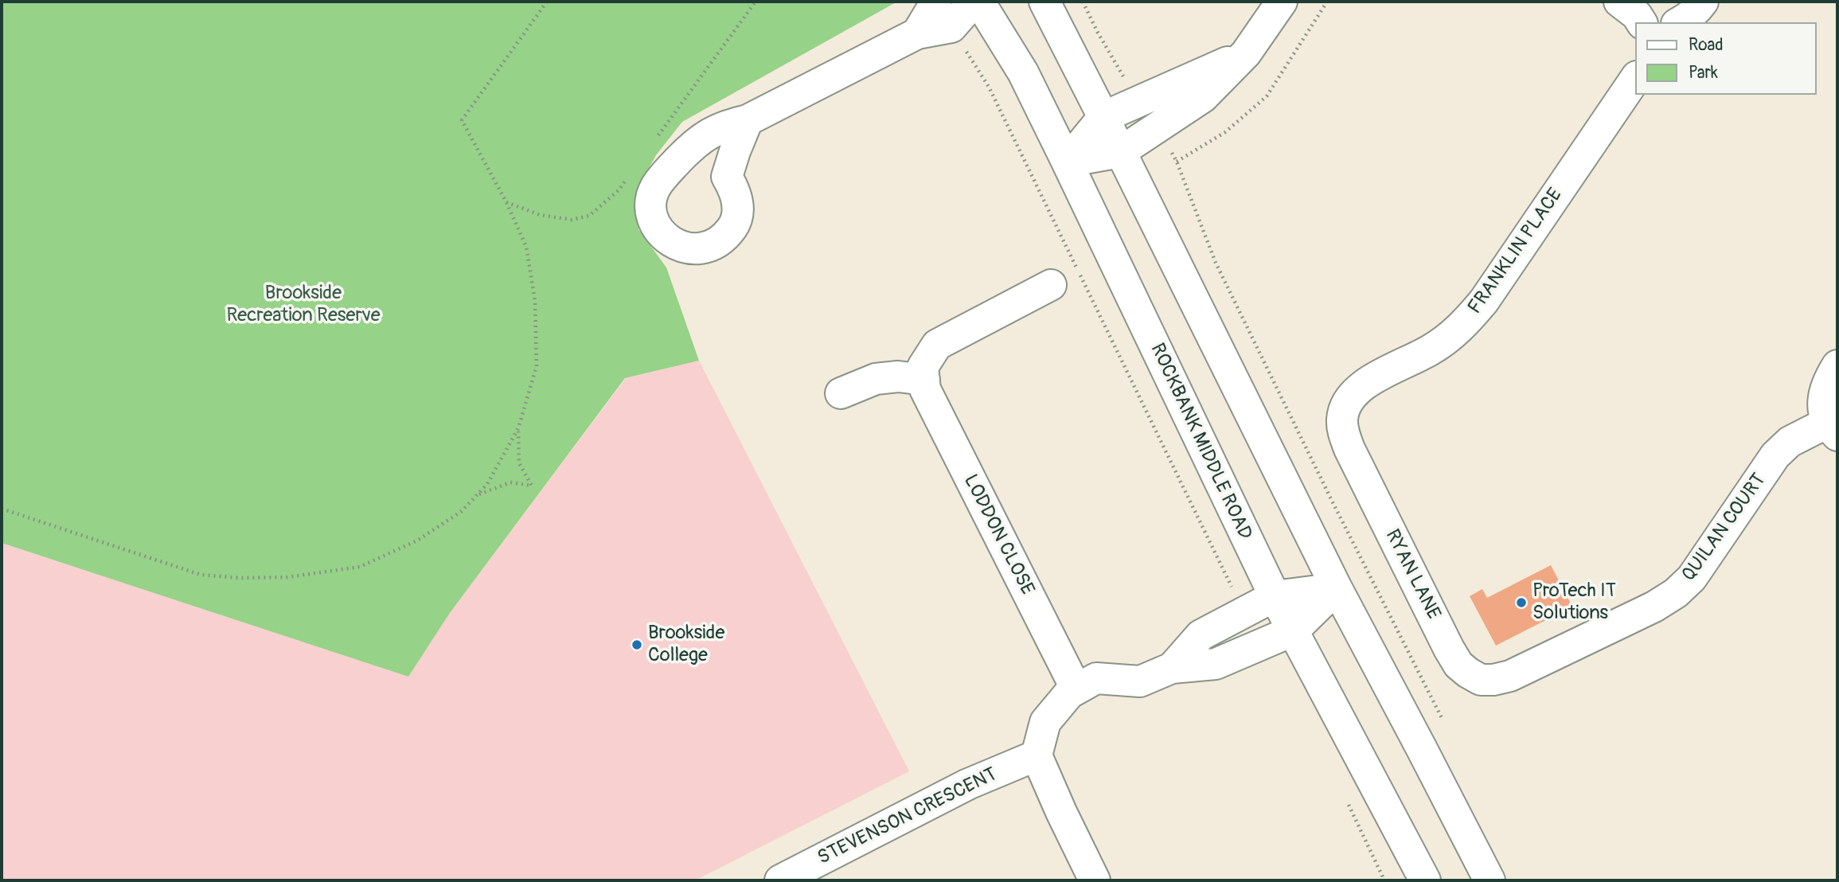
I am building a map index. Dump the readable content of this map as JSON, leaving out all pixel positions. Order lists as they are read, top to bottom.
{
  "streets": {
    "street": [
      "FRANKLIN PLACE",
      "ROCKBANK MIDDLE ROAD",
      "QUILAN COURT",
      "LODDON CLOSE",
      "RYAN LANE",
      "STEVENSON CRESCENT"
    ]
  },
  "crossings": [
    ["FRANKLIN PLACE", "RYAN LANE"],
    ["QUILAN COURT", "RYAN LANE"]
  ],
  "parks": ["Brookside Recreation Reserve"],
  "places": ["ProTech IT Solutions", "Brookside College"],
  "legend": ["Road", "Park"]
}
